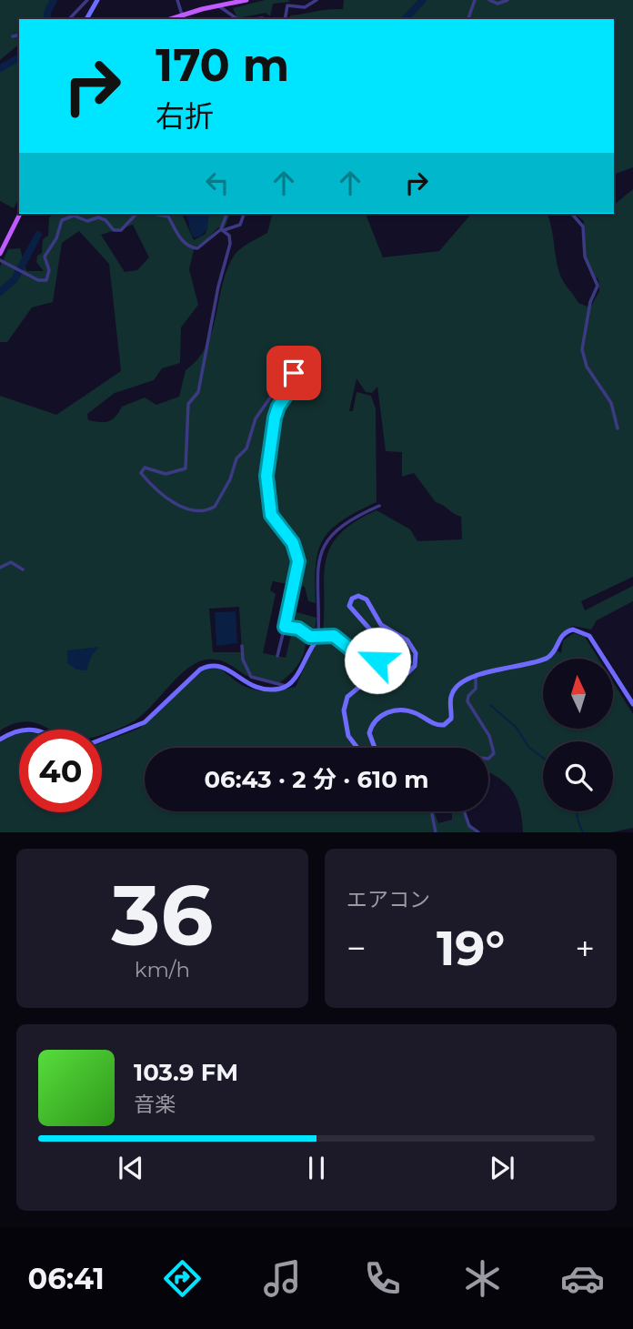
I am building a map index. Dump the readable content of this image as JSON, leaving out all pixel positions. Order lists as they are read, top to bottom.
{
  "north": "top",
  "page": {
    "turn": ["170 m", "右折"],
    "limit": "40",
    "trip": "06:43 · 2 分 · 610 m",
    "tile": [
      ["36", "km/h"],
      "エアコン"
    ],
    "heat": ["−", "19°", "+"],
    "song": ["103.9 FM", "音楽"],
    "tabs": "06:41"
  }
}
